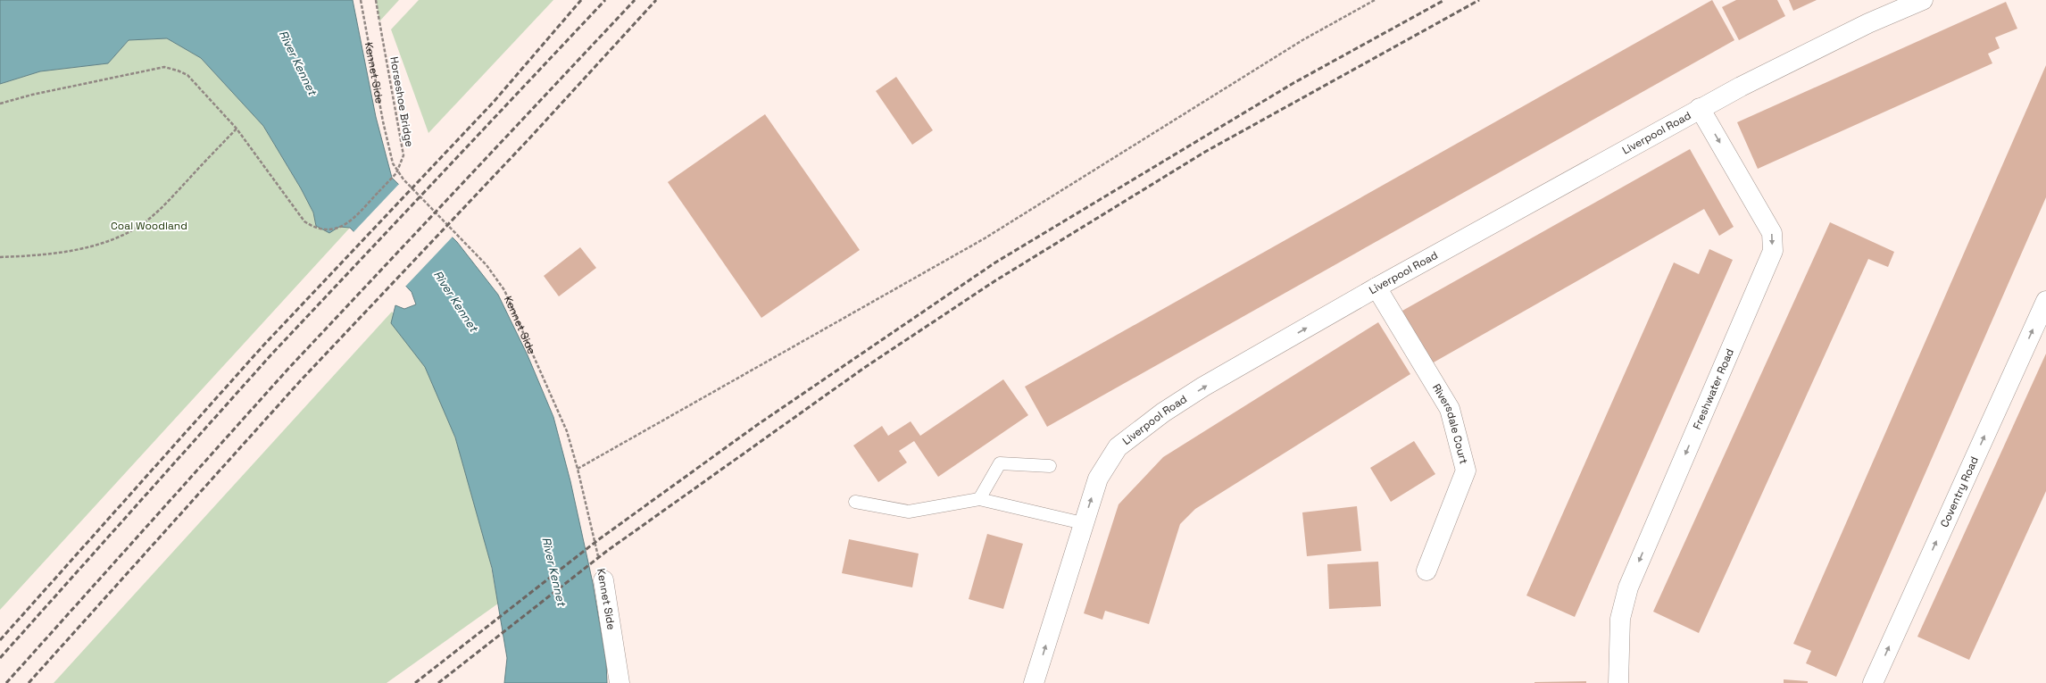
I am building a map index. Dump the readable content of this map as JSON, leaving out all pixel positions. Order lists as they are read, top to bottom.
{
  "streets": {
    "street": [
      "Kennet Side",
      "Liverpool Road",
      "Freshwater Road",
      "Riversdale Court",
      "Coventry Road"
    ],
    "path": ["Horseshoe Bridge"]
  },
  "crossings": [
    ["Liverpool Road", "Freshwater Road"],
    ["Liverpool Road", "Riversdale Court"]
  ],
  "one_way": ["Liverpool Road", "Freshwater Road", "Coventry Road"],
  "water": ["River Kennet"],
  "parks": ["Coal Woodland"]
}
